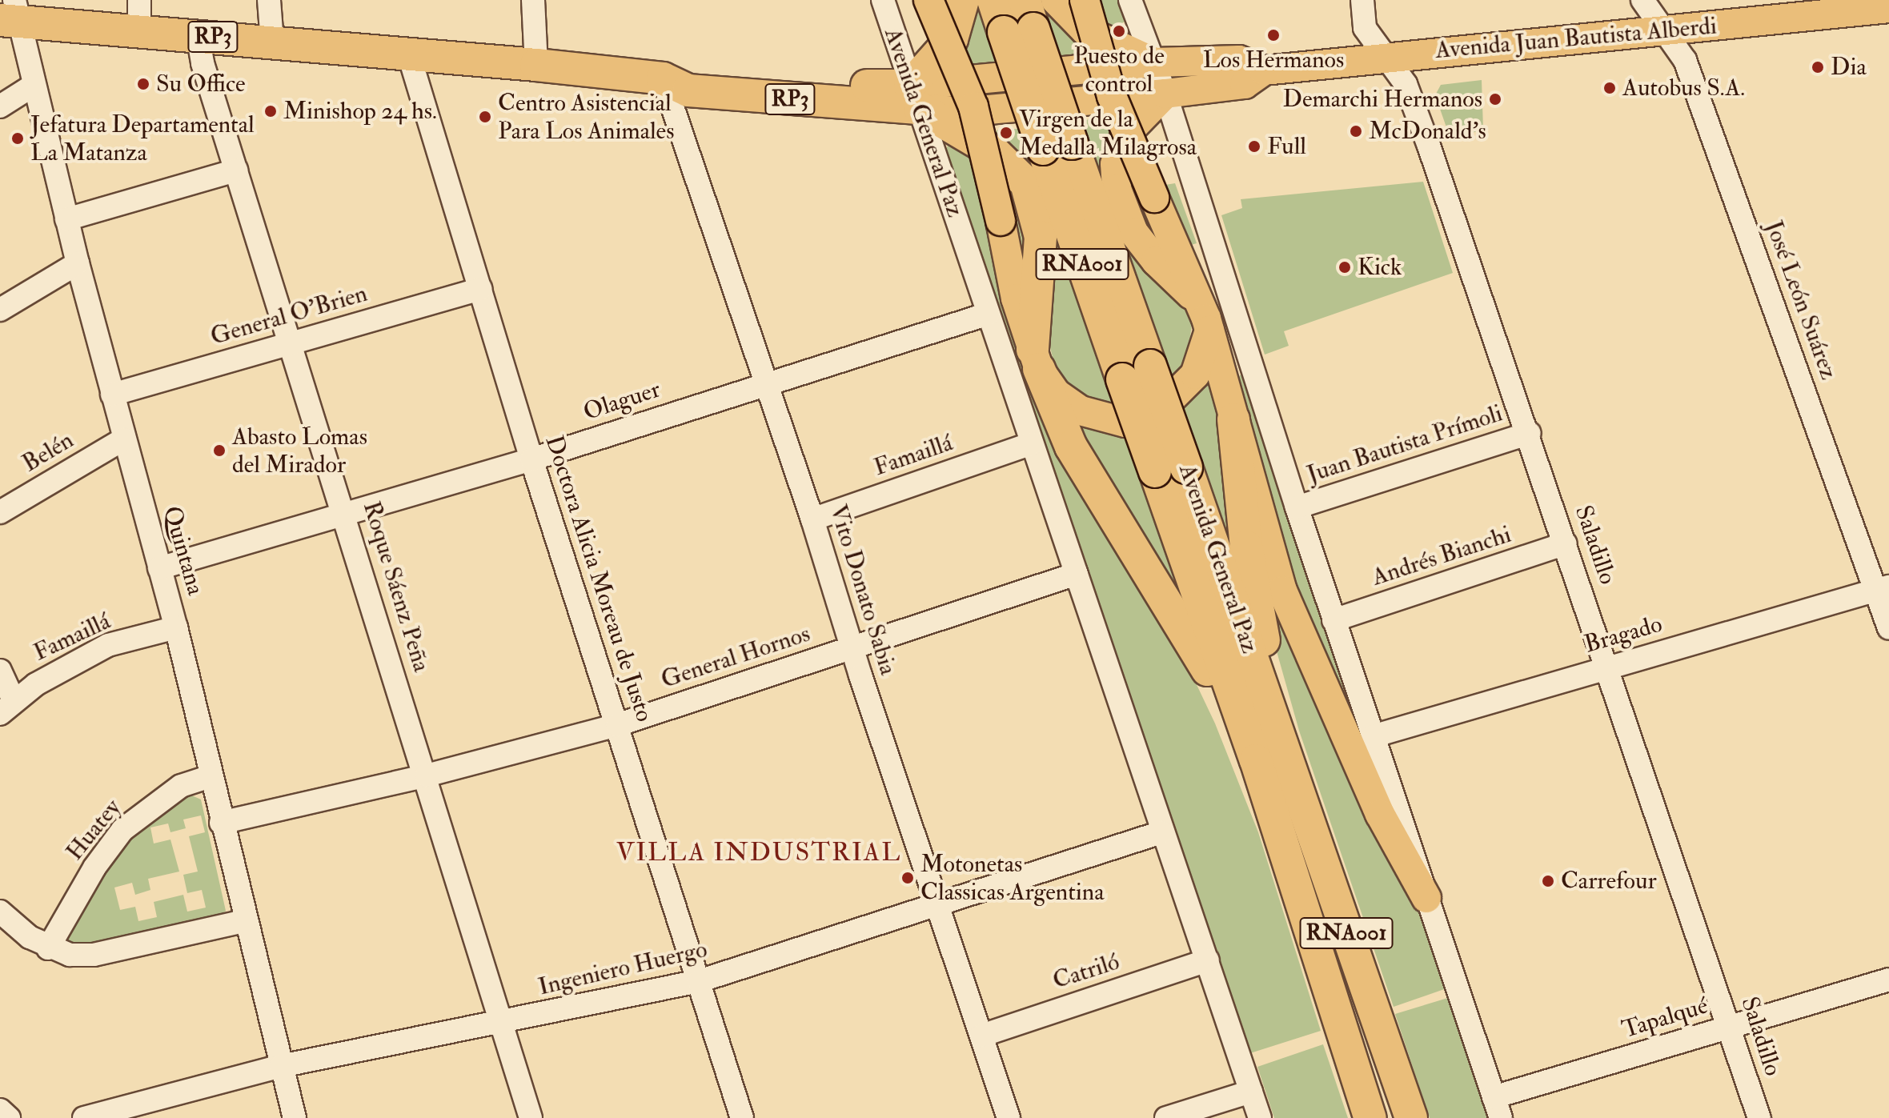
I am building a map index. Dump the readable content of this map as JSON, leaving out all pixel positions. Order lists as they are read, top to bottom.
{
  "streets": {
    "highway": ["RP3", "Avenida General Paz", "RNA001"],
    "main road": ["Avenida Juan Bautista Alberdi"],
    "street": [
      "José León Suárez",
      "General O'Brien",
      "Olaguer",
      "Juan Bautista Prímoli",
      "Belén",
      "Famaillá",
      "Saladillo",
      "Quintana",
      "Andrés Bianchi",
      "Doctora Alicia Moreau de Justo",
      "Roque Sáenz Peña",
      "Vito Donato Sabia",
      "Bragado",
      "General Hornos",
      "Huatey",
      "Ingeniero Huergo",
      "Catriló",
      "Tapalqué"
    ]
  },
  "crossings": [
    ["RP3", "Avenida Juan Bautista Alberdi"],
    ["RP3", "Avenida General Paz"],
    ["RP3", "Quintana"],
    ["RP3", "Doctora Alicia Moreau de Justo"],
    ["RP3", "Roque Sáenz Peña"],
    ["RP3", "Vito Donato Sabia"],
    ["Avenida Juan Bautista Alberdi", "Avenida General Paz"],
    ["Avenida Juan Bautista Alberdi", "José León Suárez"],
    ["Avenida Juan Bautista Alberdi", "Saladillo"],
    ["Avenida General Paz", "Olaguer"],
    ["Avenida General Paz", "Famaillá"],
    ["Avenida General Paz", "General Hornos"],
    ["Avenida General Paz", "Ingeniero Huergo"],
    ["Avenida General Paz", "Catriló"],
    ["José León Suárez", "Bragado"],
    ["General O'Brien", "Quintana"],
    ["General O'Brien", "Doctora Alicia Moreau de Justo"],
    ["General O'Brien", "Roque Sáenz Peña"],
    ["Olaguer", "Quintana"],
    ["Olaguer", "Doctora Alicia Moreau de Justo"],
    ["Olaguer", "Roque Sáenz Peña"],
    ["Olaguer", "Vito Donato Sabia"],
    ["Juan Bautista Prímoli", "Saladillo"],
    ["Belén", "Quintana"],
    ["Famaillá", "Quintana"],
    ["Famaillá", "Vito Donato Sabia"],
    ["Saladillo", "Andrés Bianchi"],
    ["Saladillo", "Bragado"],
    ["Saladillo", "Tapalqué"],
    ["Quintana", "General Hornos"],
    ["Quintana", "Huatey"],
    ["Quintana", "Ingeniero Huergo"],
    ["Doctora Alicia Moreau de Justo", "General Hornos"],
    ["Doctora Alicia Moreau de Justo", "Ingeniero Huergo"],
    ["Roque Sáenz Peña", "General Hornos"],
    ["Roque Sáenz Peña", "Ingeniero Huergo"],
    ["Vito Donato Sabia", "General Hornos"],
    ["Vito Donato Sabia", "Ingeniero Huergo"],
    ["Vito Donato Sabia", "Catriló"]
  ],
  "districts": ["VILLA INDUSTRIAL"],
  "places": [
    "Puesto de control",
    "Los Hermanos",
    "Dia",
    "Su Office",
    "Autobus S.A.",
    "Demarchi Hermanos",
    "Minishop 24 hs.",
    "Centro Asistencial Para Los Animales",
    "McDonald's",
    "Virgen de la Medalla Milagrosa",
    "Jefatura Departamental La Matanza",
    "Full",
    "Kick",
    "Abasto Lomas del Mirador",
    "Motonetas Classicas Argentina",
    "Carrefour"
  ]
}
